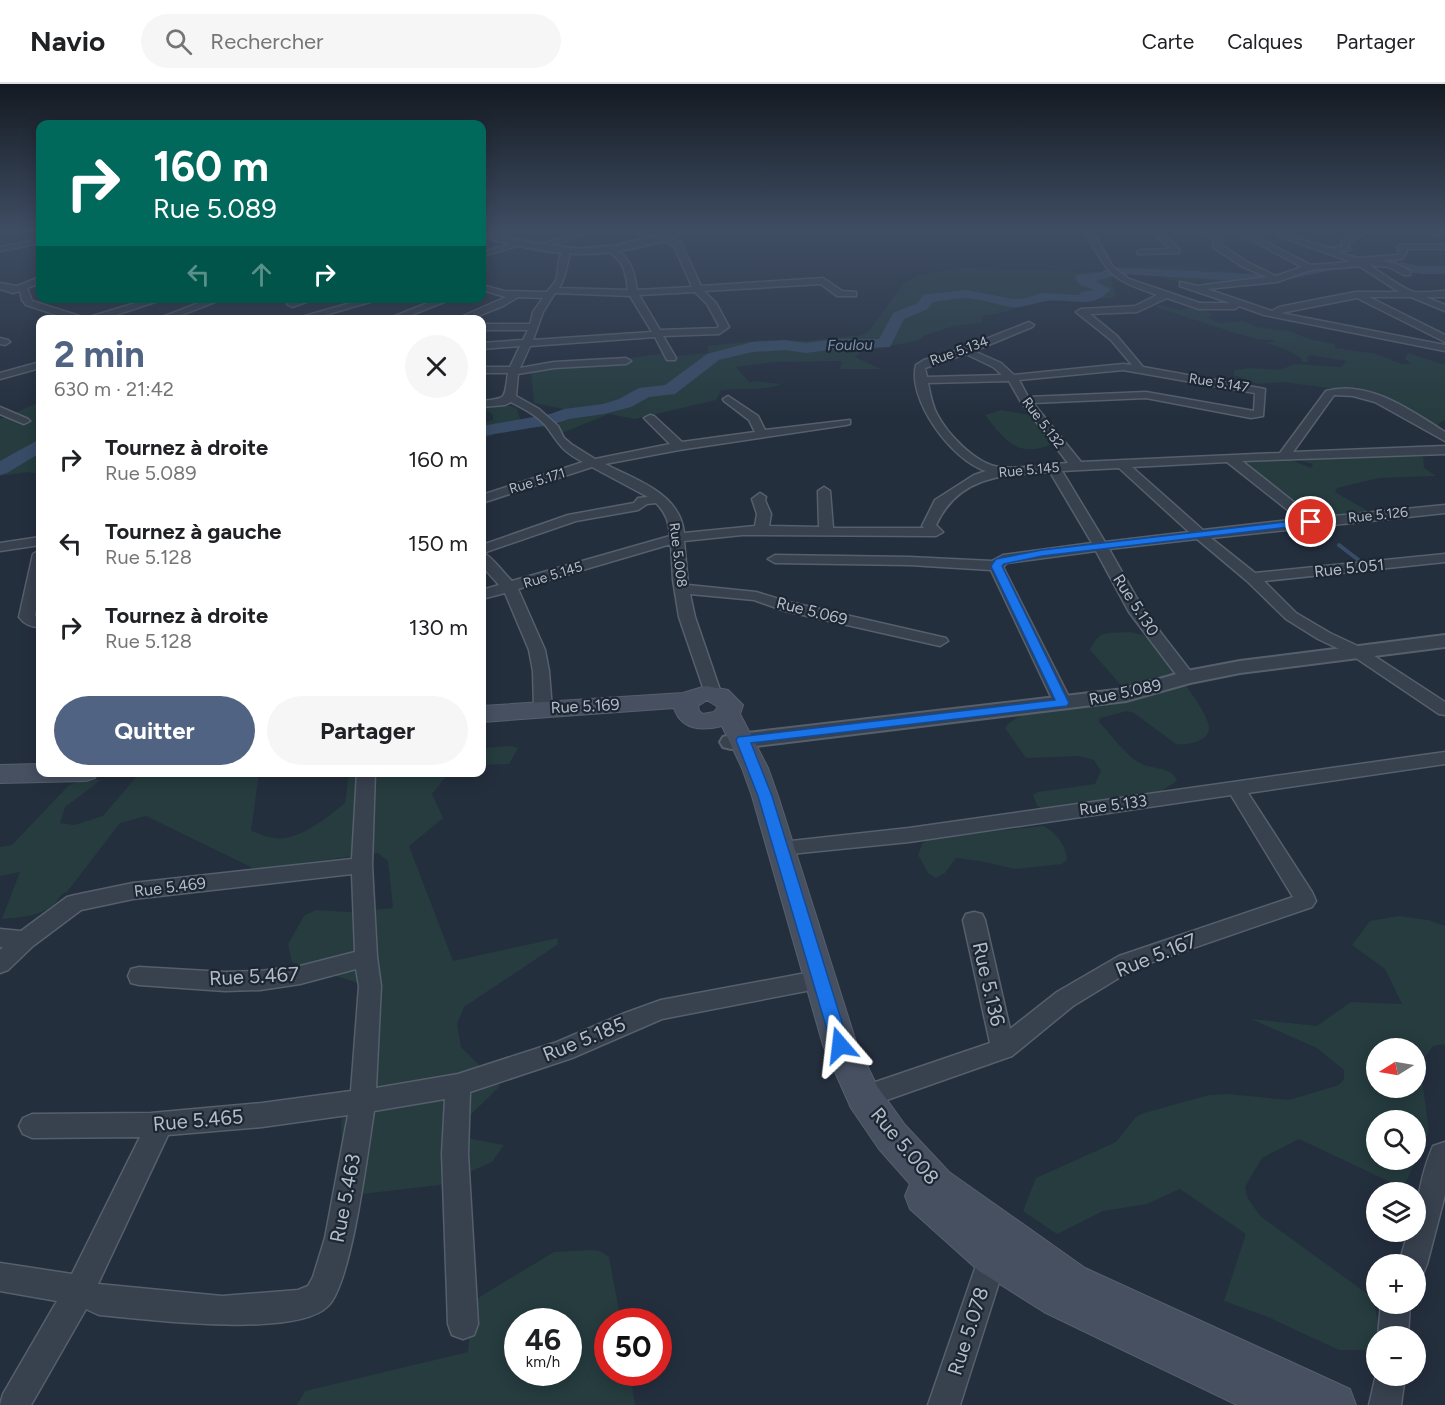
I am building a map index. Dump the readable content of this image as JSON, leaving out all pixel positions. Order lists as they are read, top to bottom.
{
  "streets": {
    "main road": ["Rue 5.008", "Rue 5.169"],
    "street": [
      "Rue 5.134",
      "Rue 5.147",
      "Rue 5.132",
      "Rue 5.145",
      "Rue 5.171",
      "Rue 5.126",
      "Rue 5.051",
      "Rue 5.130",
      "Rue 5.069",
      "Rue 5.089",
      "Rue 5.133",
      "Rue 5.469",
      "Rue 5.167",
      "Rue 5.467",
      "Rue 5.136",
      "Rue 5.185",
      "Rue 5.465",
      "Rue 5.463",
      "Rue 5.078"
    ]
  },
  "crossings": [
    ["Rue 5.134", "Rue 5.147"],
    ["Rue 5.134", "Rue 5.145"],
    ["Rue 5.147", "Rue 5.132"],
    ["Rue 5.132", "Rue 5.145"],
    ["Rue 5.145", "Rue 5.008"],
    ["Rue 5.145", "Rue 5.130"],
    ["Rue 5.126", "Rue 5.130"],
    ["Rue 5.008", "Rue 5.069"],
    ["Rue 5.008", "Rue 5.089"],
    ["Rue 5.008", "Rue 5.169"],
    ["Rue 5.008", "Rue 5.133"],
    ["Rue 5.008", "Rue 5.167"],
    ["Rue 5.008", "Rue 5.185"],
    ["Rue 5.008", "Rue 5.078"],
    ["Rue 5.130", "Rue 5.089"],
    ["Rue 5.089", "Rue 5.169"],
    ["Rue 5.133", "Rue 5.167"],
    ["Rue 5.469", "Rue 5.463"],
    ["Rue 5.167", "Rue 5.136"],
    ["Rue 5.467", "Rue 5.463"],
    ["Rue 5.185", "Rue 5.465"],
    ["Rue 5.185", "Rue 5.463"],
    ["Rue 5.465", "Rue 5.463"]
  ],
  "water": ["Foulou"],
  "north": "left",
  "page": {
    "header": "Navio",
    "search": "Rechercher",
    "nav": ["Carte", "Calques", "Partager"],
    "turn": ["160 m", "Rue 5.089"],
    "heading": ["2 min", "630 m · 21:42"],
    "list": [
      {
        "name": "Tournez à droite",
        "note": "Rue 5.089",
        "value": "160 m"
      },
      {
        "name": "Tournez à gauche",
        "note": "Rue 5.128",
        "value": "150 m"
      },
      {
        "name": "Tournez à droite",
        "note": "Rue 5.128",
        "value": "130 m"
      }
    ],
    "buttons": ["Quitter", "Partager"],
    "map_buttons": ["+", "−"],
    "speed": "46 km/h",
    "limit": "50"
  }
}
